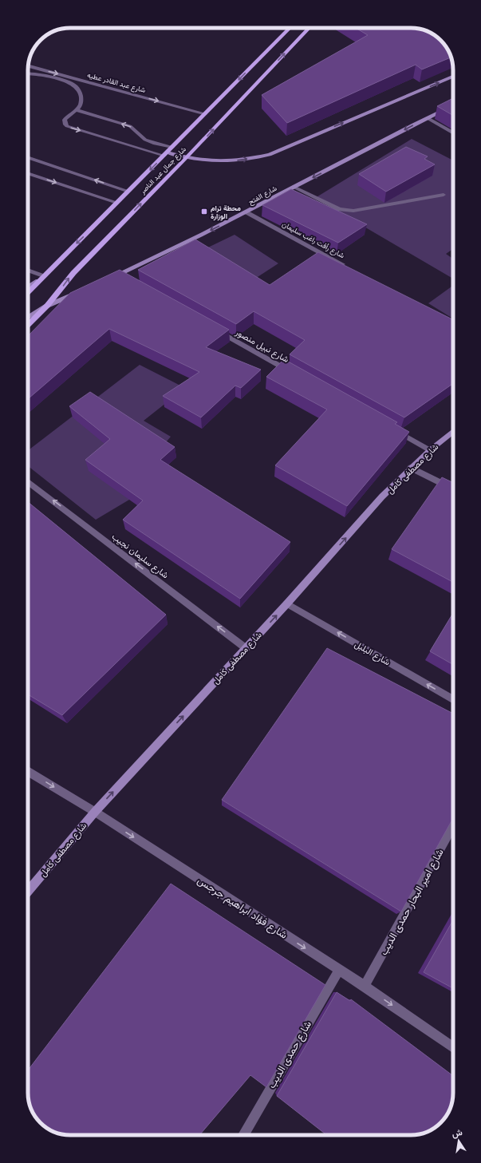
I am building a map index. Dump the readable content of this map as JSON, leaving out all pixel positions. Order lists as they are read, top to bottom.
{
  "streets": {
    "main road": ["شارع جمال عبد الناصر"],
    "street": [
      "شارع عبد القادر عطيه",
      "شارع الفتح",
      "شارع رأفت راغب سليمان",
      "شارع نبيل منصور",
      "شارع مصطفى كامل",
      "شارع سليمان نجيب",
      "شارع البلبل",
      "شارع امير البحار حمدى الديب",
      "شارع فؤاد ابراهيم جرجس",
      "شارع حمدى الديب"
    ]
  },
  "crossings": [
    ["شارع عبد القادر عطيه", "شارع جمال عبد الناصر"],
    ["شارع الفتح", "شارع رأفت راغب سليمان"],
    ["شارع مصطفى كامل", "شارع سليمان نجيب"],
    ["شارع مصطفى كامل", "شارع البلبل"],
    ["شارع مصطفى كامل", "شارع فؤاد ابراهيم جرجس"],
    ["شارع امير البحار حمدى الديب", "شارع فؤاد ابراهيم جرجس"],
    ["شارع فؤاد ابراهيم جرجس", "شارع حمدى الديب"]
  ],
  "one_way": [
    "شارع مصطفى كامل",
    "شارع سليمان نجيب",
    "شارع البلبل",
    "شارع فؤاد ابراهيم جرجس"
  ],
  "places": {
    "transit": ["محطة ترام الوزارة"]
  },
  "north": "top"
}
